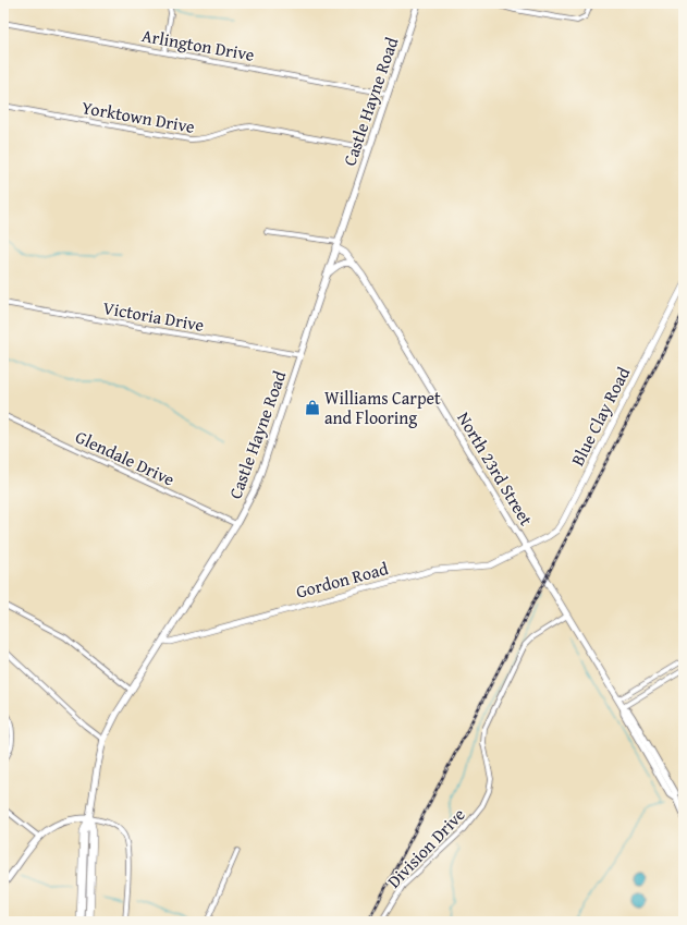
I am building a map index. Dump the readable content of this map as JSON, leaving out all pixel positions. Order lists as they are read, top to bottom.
{
  "streets": {
    "main road": ["Castle Hayne Road", "North 23rd Street"],
    "street": [
      "Arlington Drive",
      "Yorktown Drive",
      "Victoria Drive",
      "Blue Clay Road",
      "Glendale Drive",
      "Gordon Road",
      "Division Drive"
    ]
  },
  "crossings": [
    ["Arlington Drive", "Castle Hayne Road"],
    ["Castle Hayne Road", "Yorktown Drive"],
    ["Castle Hayne Road", "Victoria Drive"],
    ["Castle Hayne Road", "Glendale Drive"],
    ["Castle Hayne Road", "North 23rd Street"],
    ["Castle Hayne Road", "Gordon Road"],
    ["Blue Clay Road", "North 23rd Street"],
    ["Blue Clay Road", "Gordon Road"],
    ["North 23rd Street", "Gordon Road"],
    ["North 23rd Street", "Division Drive"]
  ],
  "places": {
    "shop": ["Williams Carpet and Flooring"]
  }
}
